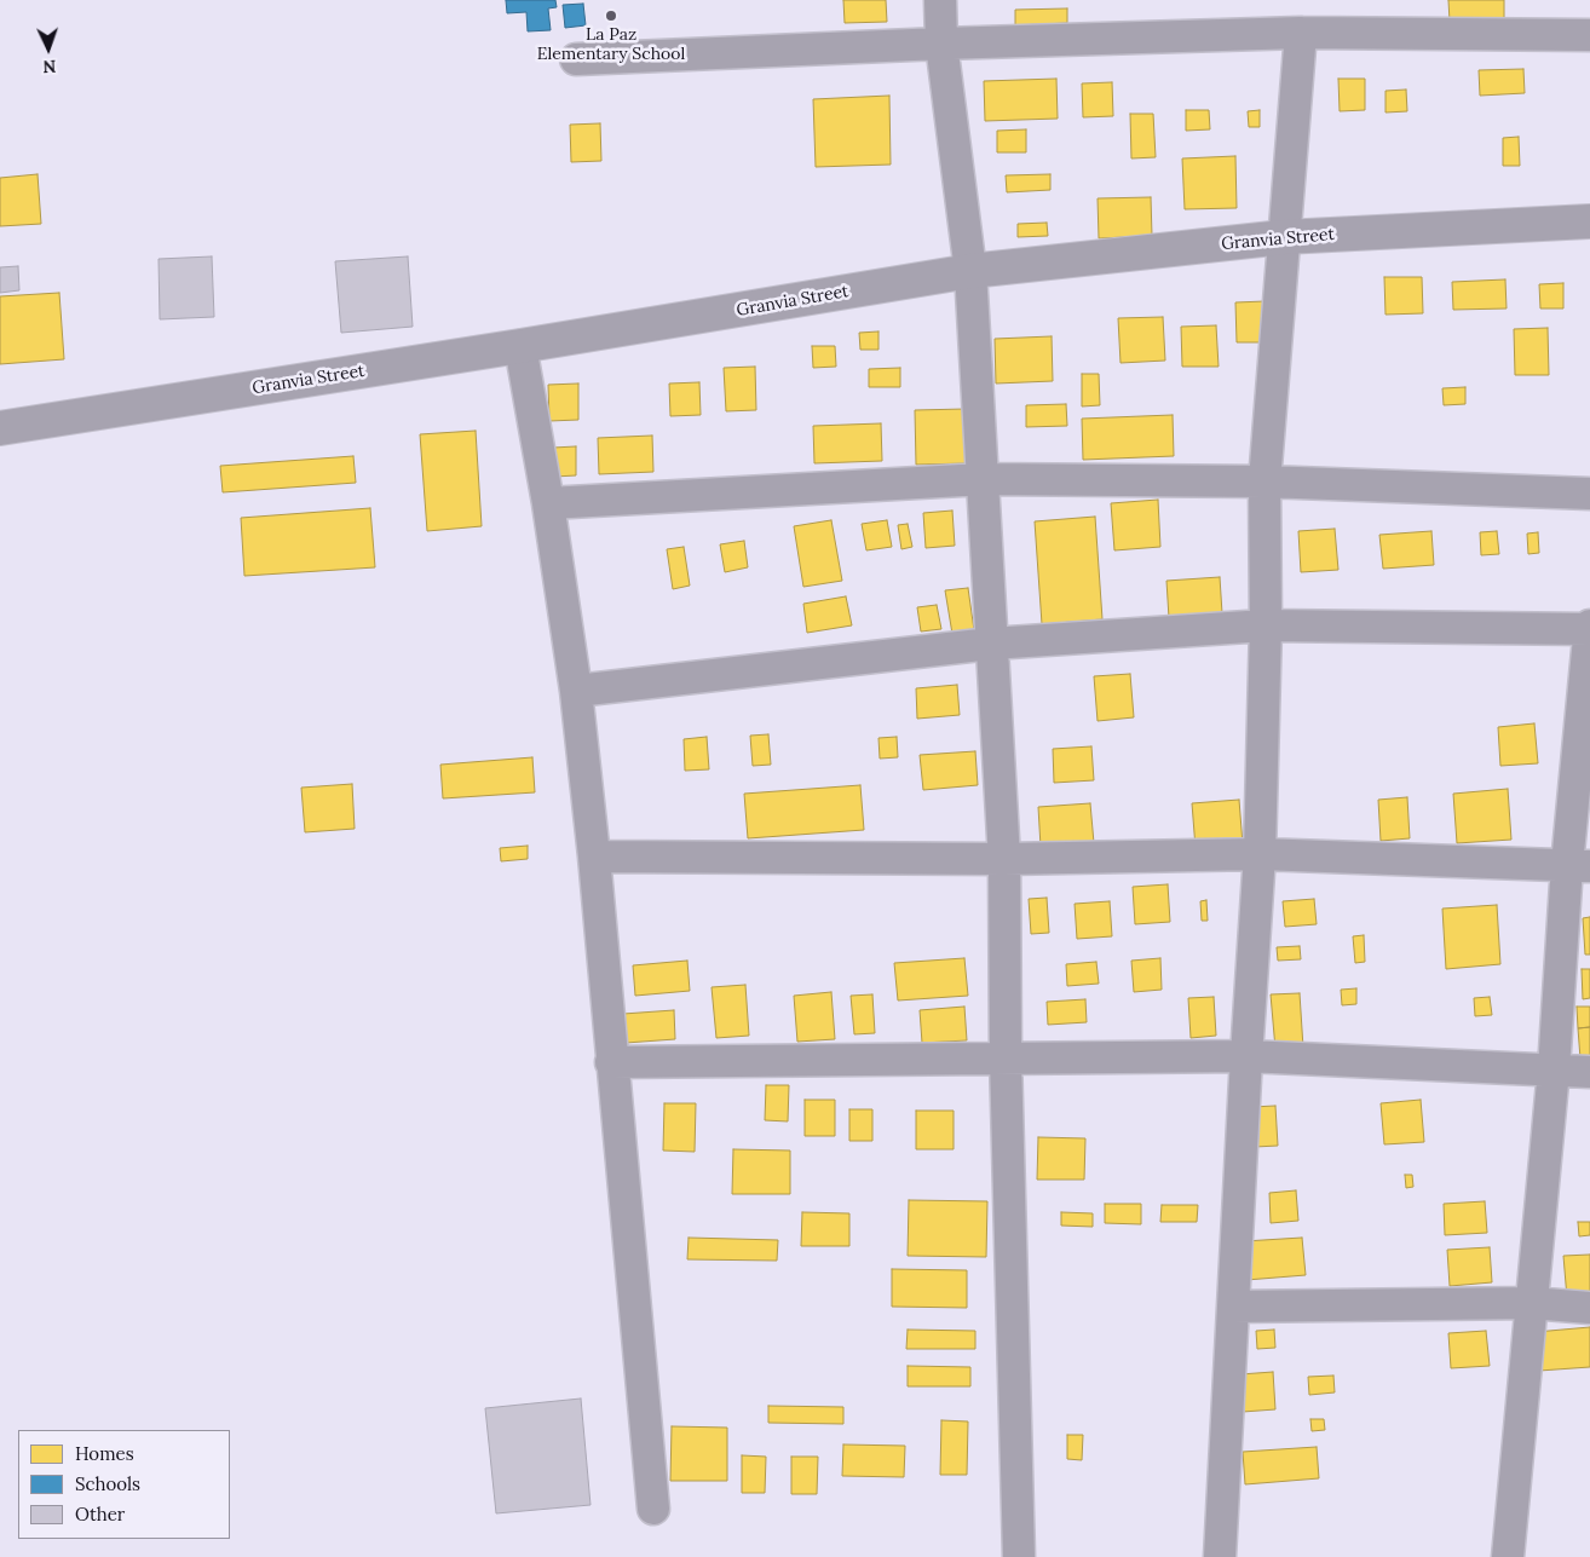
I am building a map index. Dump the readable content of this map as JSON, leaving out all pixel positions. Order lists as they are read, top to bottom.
{
  "streets": {
    "street": ["Granvia Street"]
  },
  "places": ["La Paz Elementary School"],
  "legend": ["Homes", "Schools", "Other"],
  "north": "bottom"
}
